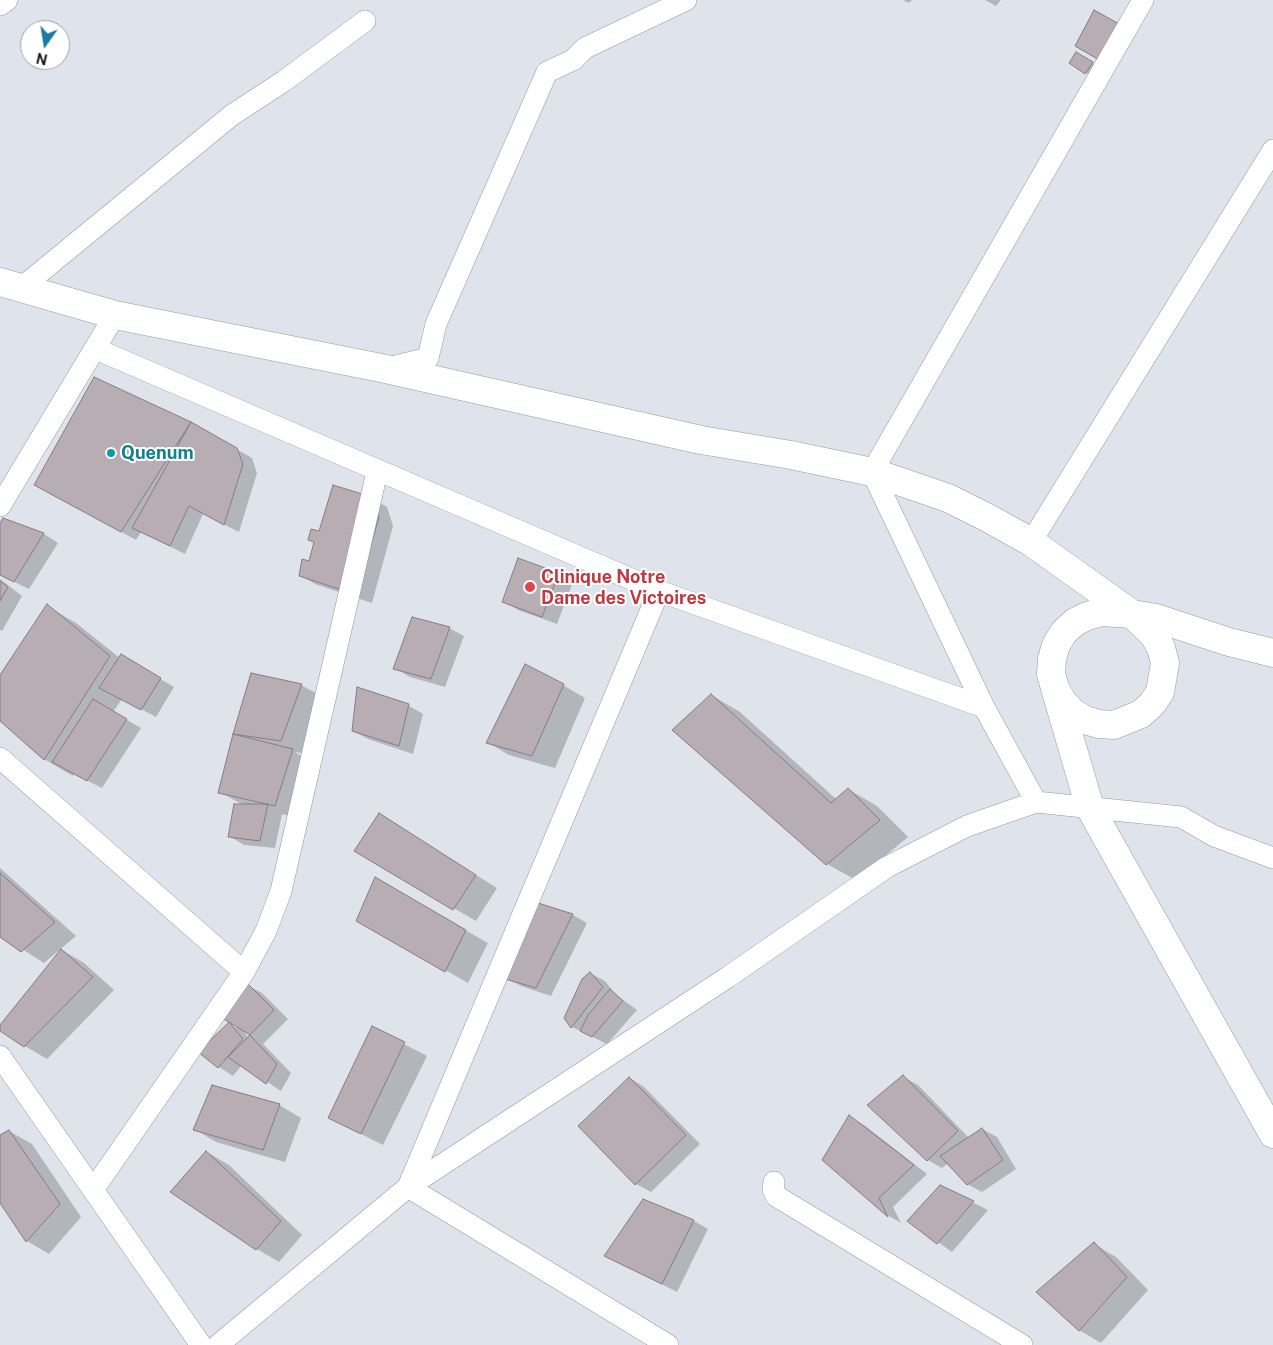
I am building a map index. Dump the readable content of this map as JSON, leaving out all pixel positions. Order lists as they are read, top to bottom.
{
  "places": ["Quenum", "Clinique Notre Dame des Victoires"],
  "north": "bottom"
}
